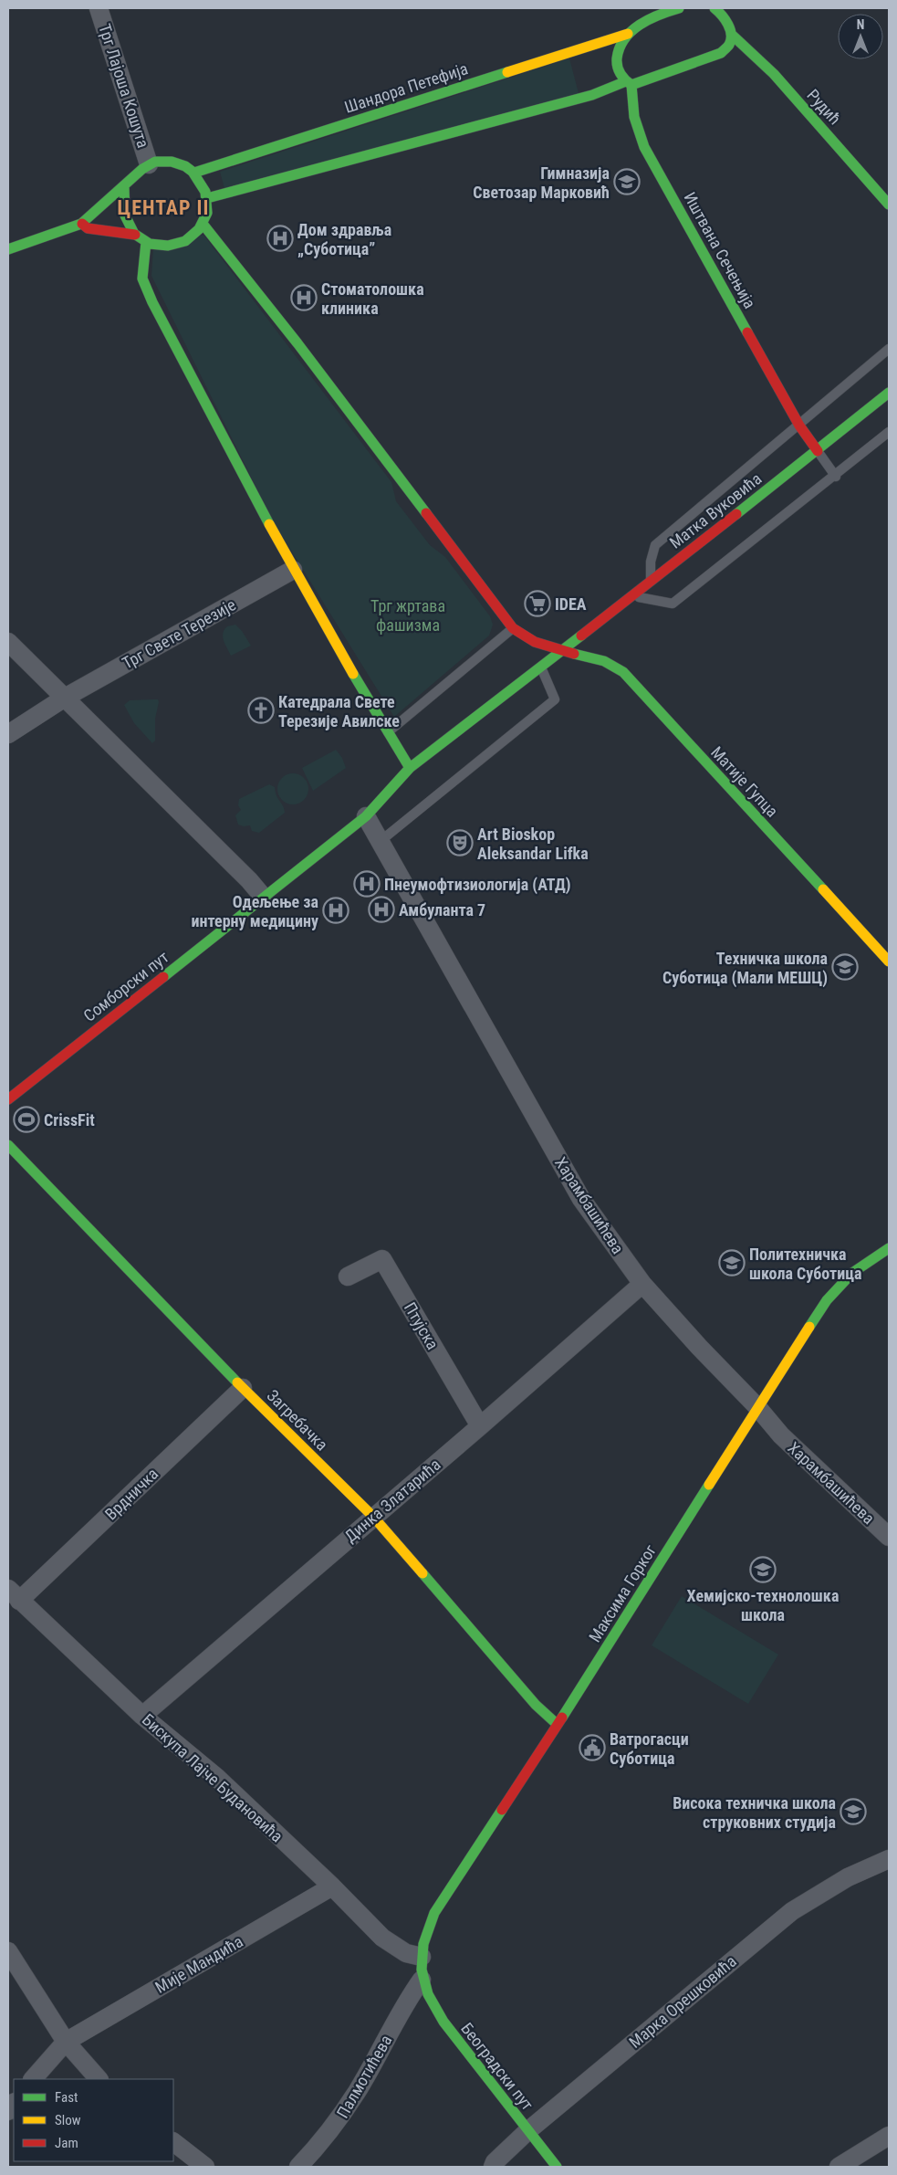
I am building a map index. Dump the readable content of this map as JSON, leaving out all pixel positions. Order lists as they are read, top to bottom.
{
  "streets": {
    "street": [
      "Трг Лајоша Кошута",
      "Шандора Петефија",
      "Рудић",
      "Иштвана Сечењија",
      "Матка Вуковића",
      "Трг Свете Терезије",
      "Матије Гупца",
      "Сомборски пут",
      "Харамбашићева",
      "Птујска",
      "Загребачка",
      "Врдничка",
      "Динка Златарића",
      "Максима Горког",
      "Бискупа Лајче Будановића",
      "Мије Мандића",
      "Марка Орешковића",
      "Београдски пут",
      "Палмотићева"
    ]
  },
  "crossings": [
    ["Трг Лајоша Кошута", "Шандора Петефија"],
    ["Иштвана Сечењија", "Матка Вуковића"],
    ["Матка Вуковића", "Матије Гупца"],
    ["Харамбашићева", "Динка Златарића"],
    ["Харамбашићева", "Максима Горког"],
    ["Птујска", "Динка Златарића"],
    ["Загребачка", "Врдничка"],
    ["Загребачка", "Динка Златарића"],
    ["Загребачка", "Максима Горког"],
    ["Врдничка", "Бискупа Лајче Будановића"],
    ["Динка Златарића", "Бискупа Лајче Будановића"],
    ["Максима Горког", "Бискупа Лајче Будановића"],
    ["Максима Горког", "Београдски пут"],
    ["Максима Горког", "Палмотићева"],
    ["Бискупа Лајче Будановића", "Мије Мандића"],
    ["Марка Орешковића", "Београдски пут"],
    ["Београдски пут", "Палмотићева"]
  ],
  "districts": ["ЦЕНТАР II"],
  "parks": ["Трг жртава фашизма"],
  "places": {
    "school or university": [
      "Гимназија Светозар Марковић",
      "Техничка школа Суботица (Мали МЕШЦ)",
      "Политехничка школа Суботица",
      "Хемијско-технолошка школа",
      "Висока техничка школа струковних студија"
    ],
    "hospital": [
      "Дом здравља „Суботица”",
      "Стоматолошка клиника",
      "Пнеумофтизиологија (АТД)",
      "Амбуланта 7",
      "Одељење за интерну медицину"
    ],
    "supermarket": ["IDEA"],
    "church": ["Катедрала Свете Терезије Авилске"],
    "theatre": ["Art Bioskop Aleksandar Lifka"],
    "sports": ["CrissFit"],
    "public building": ["Ватрогасци Суботица"]
  },
  "legend": ["Fast", "Slow", "Jam"],
  "north": "top"
}
